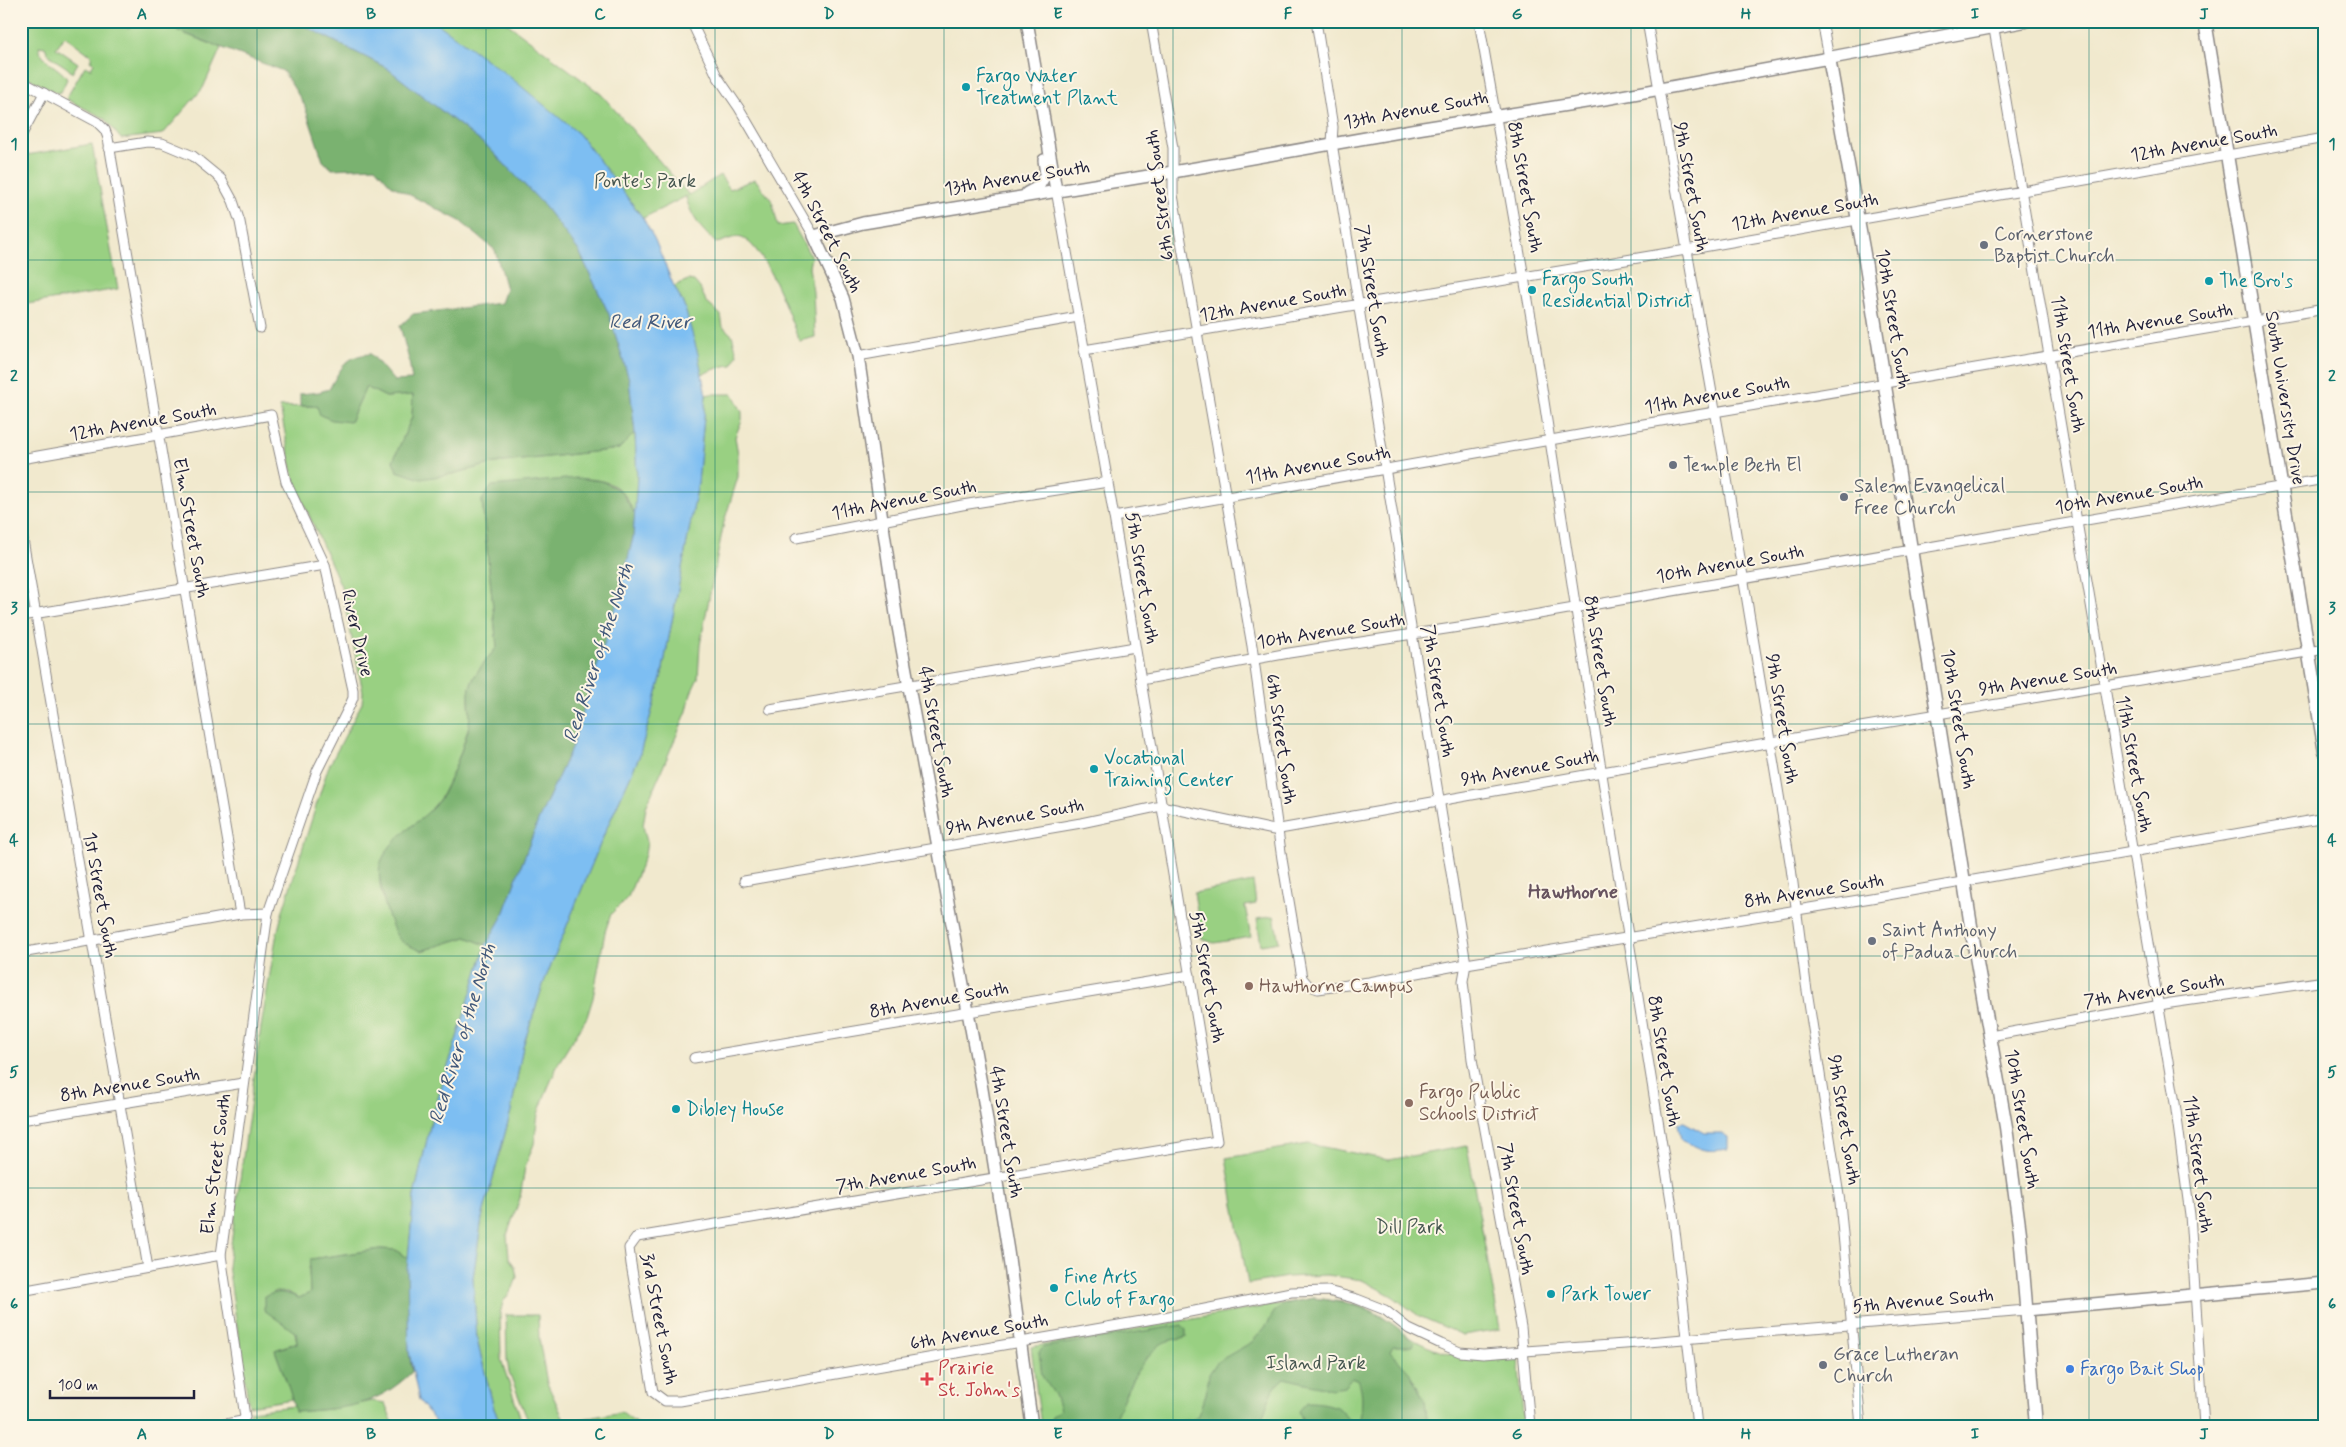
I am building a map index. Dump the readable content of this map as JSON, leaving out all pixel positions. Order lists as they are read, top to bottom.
{
  "streets": {
    "main road": ["13th Avenue South", "10th Street South", "South University Drive"],
    "street": [
      "12th Avenue South",
      "8th Street South",
      "9th Street South",
      "6th Street South",
      "4th Street South",
      "7th Street South",
      "11th Avenue South",
      "11th Street South",
      "10th Avenue South",
      "Elm Street South",
      "5th Street South",
      "River Drive",
      "9th Avenue South",
      "8th Avenue South",
      "1st Street South",
      "7th Avenue South",
      "5th Avenue South",
      "3rd Street South",
      "6th Avenue South"
    ]
  },
  "crossings": [
    ["13th Avenue South", "8th Street South"],
    ["13th Avenue South", "9th Street South"],
    ["13th Avenue South", "6th Street South"],
    ["13th Avenue South", "4th Street South"],
    ["13th Avenue South", "7th Street South"],
    ["13th Avenue South", "10th Street South"],
    ["13th Avenue South", "11th Street South"],
    ["13th Avenue South", "5th Street South"],
    ["12th Avenue South", "8th Street South"],
    ["12th Avenue South", "9th Street South"],
    ["12th Avenue South", "6th Street South"],
    ["12th Avenue South", "7th Street South"],
    ["12th Avenue South", "10th Street South"],
    ["12th Avenue South", "11th Street South"],
    ["12th Avenue South", "South University Drive"],
    ["12th Avenue South", "Elm Street South"],
    ["12th Avenue South", "5th Street South"],
    ["12th Avenue South", "River Drive"],
    ["8th Street South", "11th Avenue South"],
    ["8th Street South", "10th Avenue South"],
    ["8th Street South", "9th Avenue South"],
    ["8th Street South", "8th Avenue South"],
    ["8th Street South", "5th Avenue South"],
    ["9th Street South", "11th Avenue South"],
    ["9th Street South", "10th Avenue South"],
    ["9th Street South", "9th Avenue South"],
    ["9th Street South", "8th Avenue South"],
    ["9th Street South", "5th Avenue South"],
    ["6th Street South", "11th Avenue South"],
    ["6th Street South", "10th Avenue South"],
    ["6th Street South", "9th Avenue South"],
    ["6th Street South", "8th Avenue South"],
    ["4th Street South", "11th Avenue South"],
    ["4th Street South", "9th Avenue South"],
    ["4th Street South", "8th Avenue South"],
    ["4th Street South", "7th Avenue South"],
    ["4th Street South", "6th Avenue South"],
    ["7th Street South", "11th Avenue South"],
    ["7th Street South", "10th Avenue South"],
    ["7th Street South", "9th Avenue South"],
    ["7th Street South", "8th Avenue South"],
    ["7th Street South", "5th Avenue South"],
    ["7th Street South", "6th Avenue South"],
    ["10th Street South", "11th Avenue South"],
    ["10th Street South", "10th Avenue South"],
    ["10th Street South", "9th Avenue South"],
    ["10th Street South", "8th Avenue South"],
    ["10th Street South", "7th Avenue South"],
    ["10th Street South", "5th Avenue South"],
    ["11th Avenue South", "11th Street South"],
    ["11th Avenue South", "South University Drive"],
    ["11th Avenue South", "5th Street South"],
    ["11th Street South", "10th Avenue South"],
    ["11th Street South", "9th Avenue South"],
    ["11th Street South", "8th Avenue South"],
    ["11th Street South", "7th Avenue South"],
    ["11th Street South", "5th Avenue South"],
    ["South University Drive", "10th Avenue South"],
    ["South University Drive", "9th Avenue South"],
    ["10th Avenue South", "5th Street South"],
    ["Elm Street South", "River Drive"],
    ["Elm Street South", "8th Avenue South"],
    ["5th Street South", "9th Avenue South"],
    ["5th Street South", "8th Avenue South"],
    ["5th Street South", "7th Avenue South"],
    ["8th Avenue South", "1st Street South"],
    ["7th Avenue South", "3rd Street South"],
    ["5th Avenue South", "6th Avenue South"],
    ["3rd Street South", "6th Avenue South"]
  ],
  "districts": ["Hawthorne"],
  "water": ["Red River", "Red River of the North"],
  "parks": ["Ponte's Park", "Dill Park", "Island Park"],
  "places": {
    "other": [
      "Fargo Water Treatment Plant",
      "Cornerstone Baptist Church",
      "The Bro's",
      "Fargo South Residential District",
      "Temple Beth El",
      "Salem Evangelical Free Church",
      "Vocational Training Center",
      "Saint Anthony of Padua Church",
      "Hawthorne Campus",
      "Fargo Public Schools District",
      "Dibley House",
      "Fine Arts Club of Fargo",
      "Park Tower",
      "Grace Lutheran Church",
      "Fargo Bait Shop"
    ],
    "health": ["Prairie St. John's"]
  },
  "scale_bar": "100 m",
  "grid": {
    "columns": [
      "A",
      "B",
      "C",
      "D",
      "E",
      "F",
      "G",
      "H",
      "I",
      "J"
    ],
    "rows": [
      "1",
      "2",
      "3",
      "4",
      "5",
      "6"
    ]
  }
}
